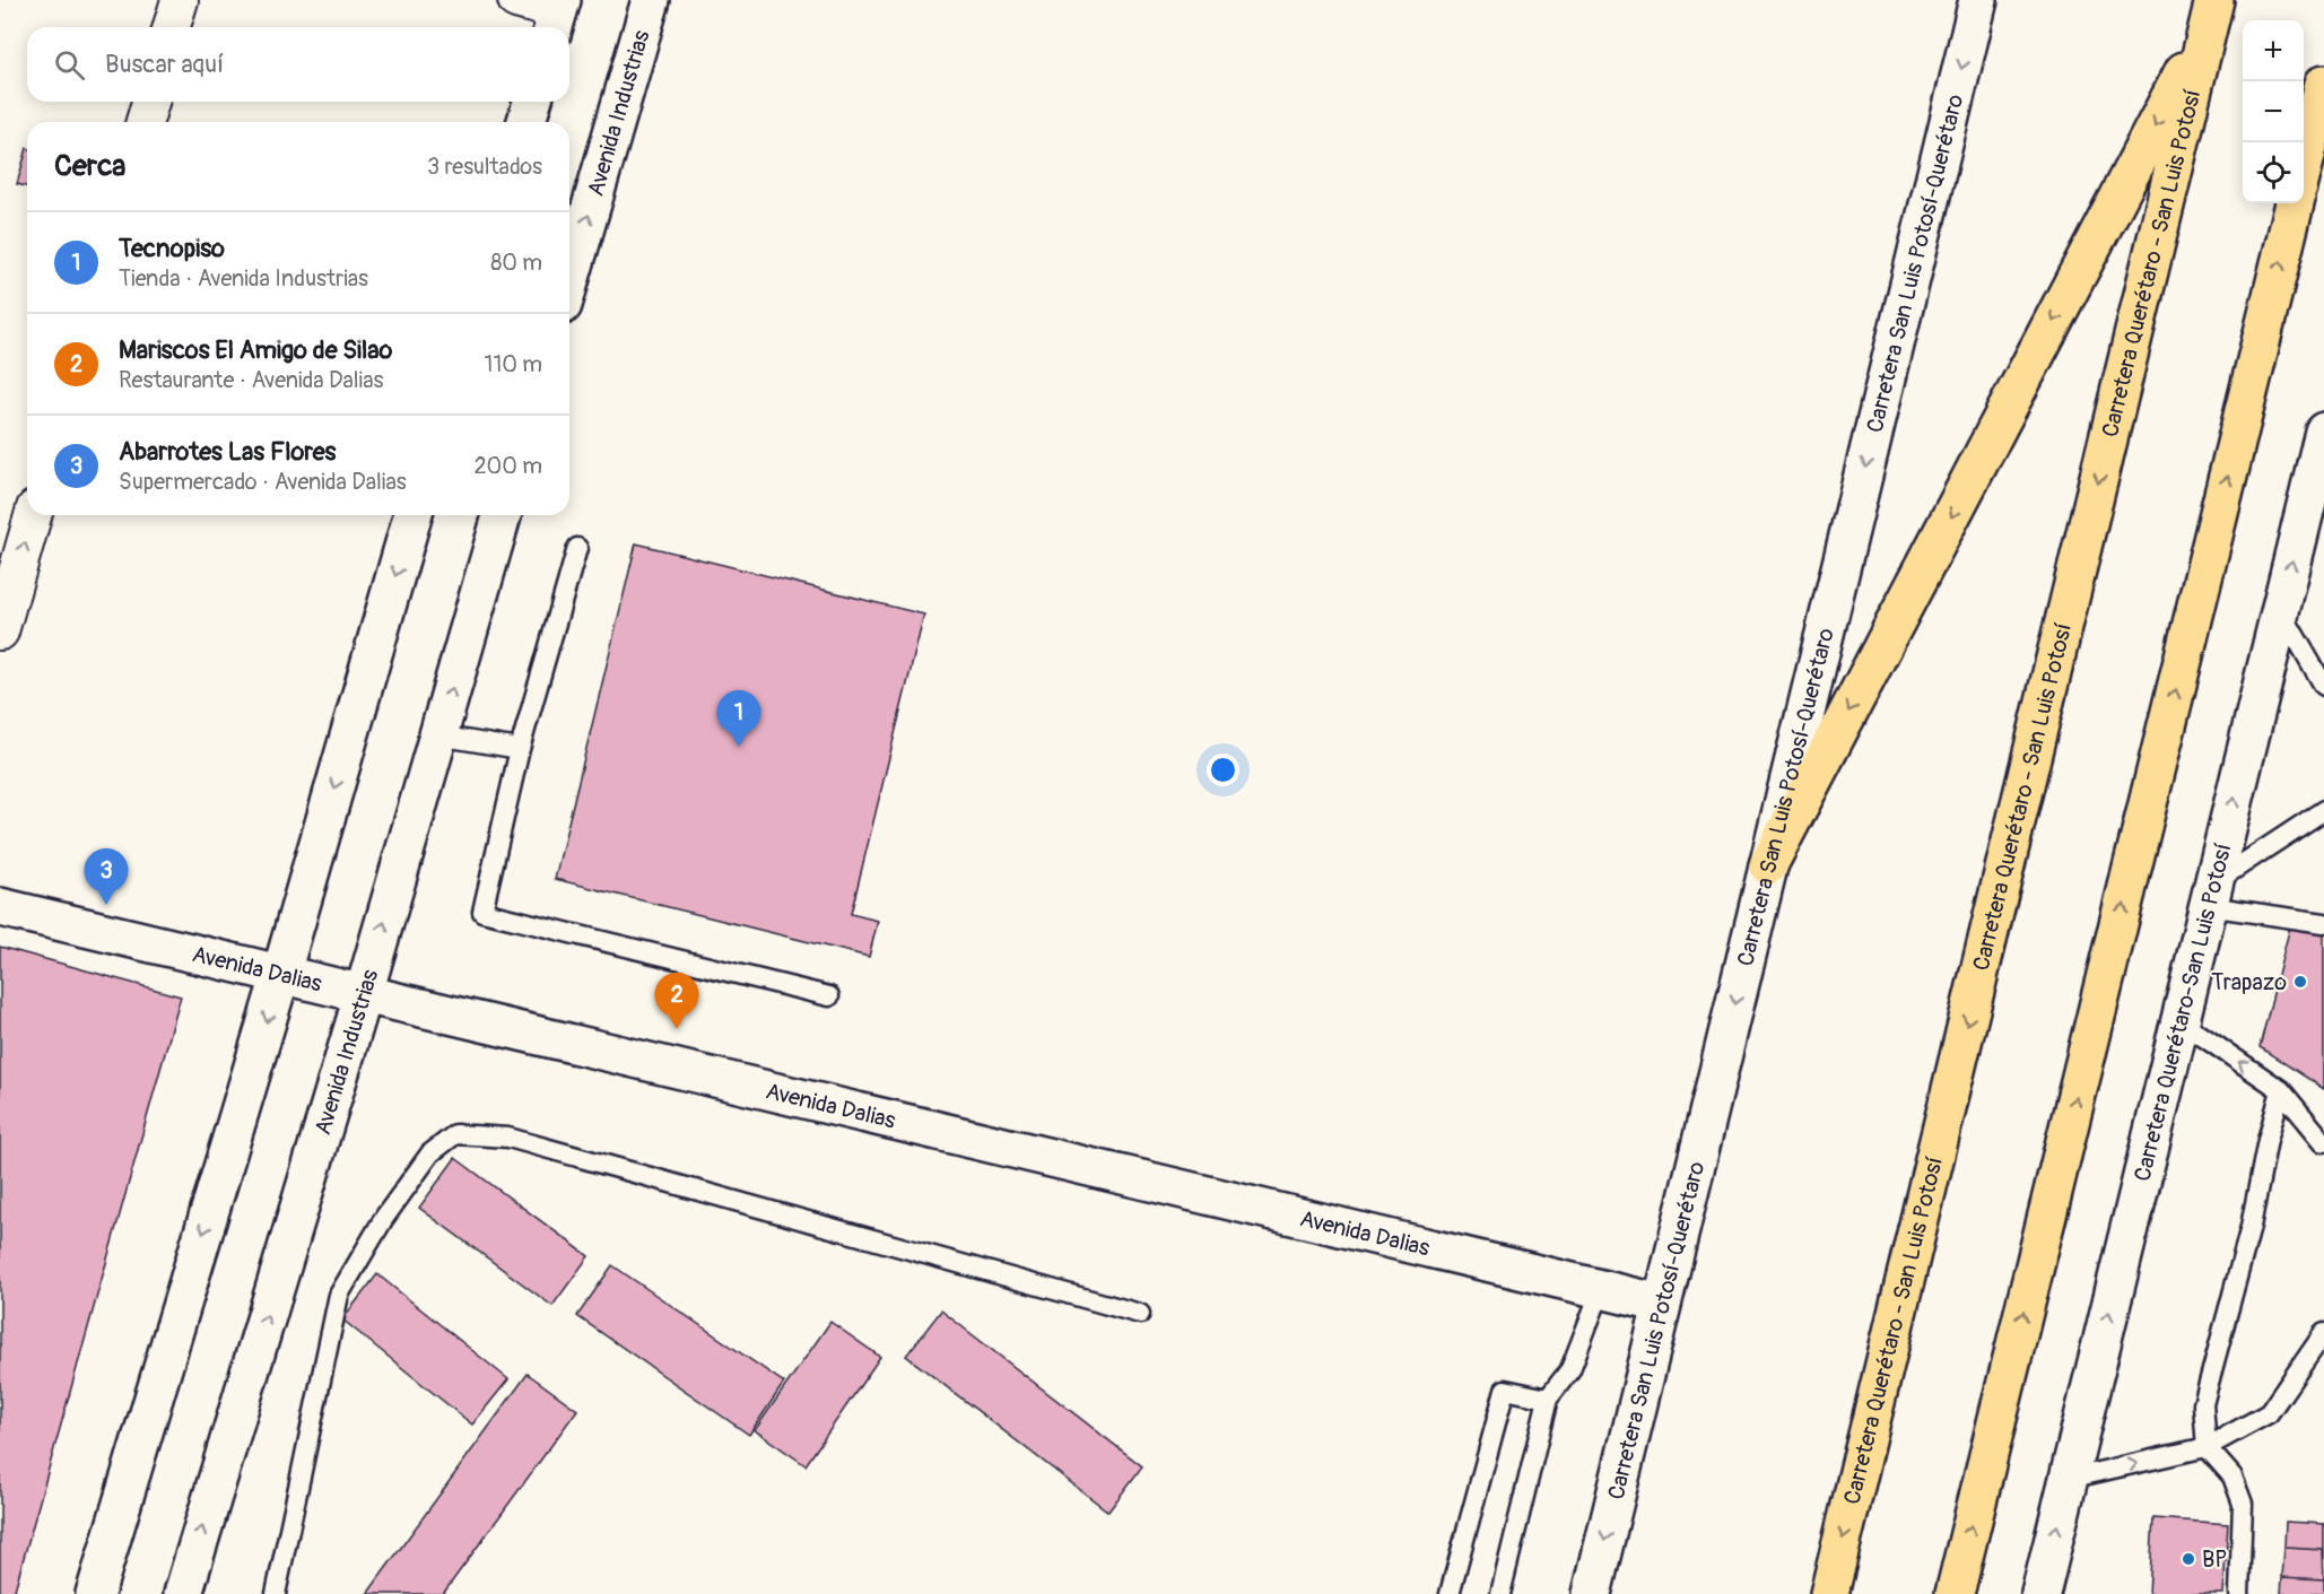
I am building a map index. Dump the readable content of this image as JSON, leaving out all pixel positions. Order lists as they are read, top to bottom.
{
  "streets": {
    "highway": ["Carretera Querétaro - San Luis Potosí"],
    "main road": [
      "Avenida Industrias",
      "Carretera San Luis Potosí-Querétaro",
      "Avenida Dalias",
      "Carretera Querétaro-San Luis Potosí"
    ]
  },
  "crossings": [
    ["Avenida Industrias", "Avenida Dalias"],
    ["Carretera San Luis Potosí-Querétaro", "Avenida Dalias"]
  ],
  "one_way": ["Carretera San Luis Potosí-Querétaro", "Carretera Querétaro-San Luis Potosí"],
  "places": ["Trapazo", "BP"],
  "page": {
    "map_buttons": ["+", "−"],
    "search": "Buscar aquí",
    "heading": ["Cerca", "3 resultados"],
    "list": [
      {
        "mark": "1",
        "name": "Tecnopiso",
        "note": "Tienda · Avenida Industrias",
        "value": "80 m"
      },
      {
        "mark": "2",
        "name": "Mariscos El Amigo de Silao",
        "note": "Restaurante · Avenida Dalias",
        "value": "110 m"
      },
      {
        "mark": "3",
        "name": "Abarrotes Las Flores",
        "note": "Supermercado · Avenida Dalias",
        "value": "200 m"
      }
    ],
    "pins": ["1", "3", "2"]
  }
}
